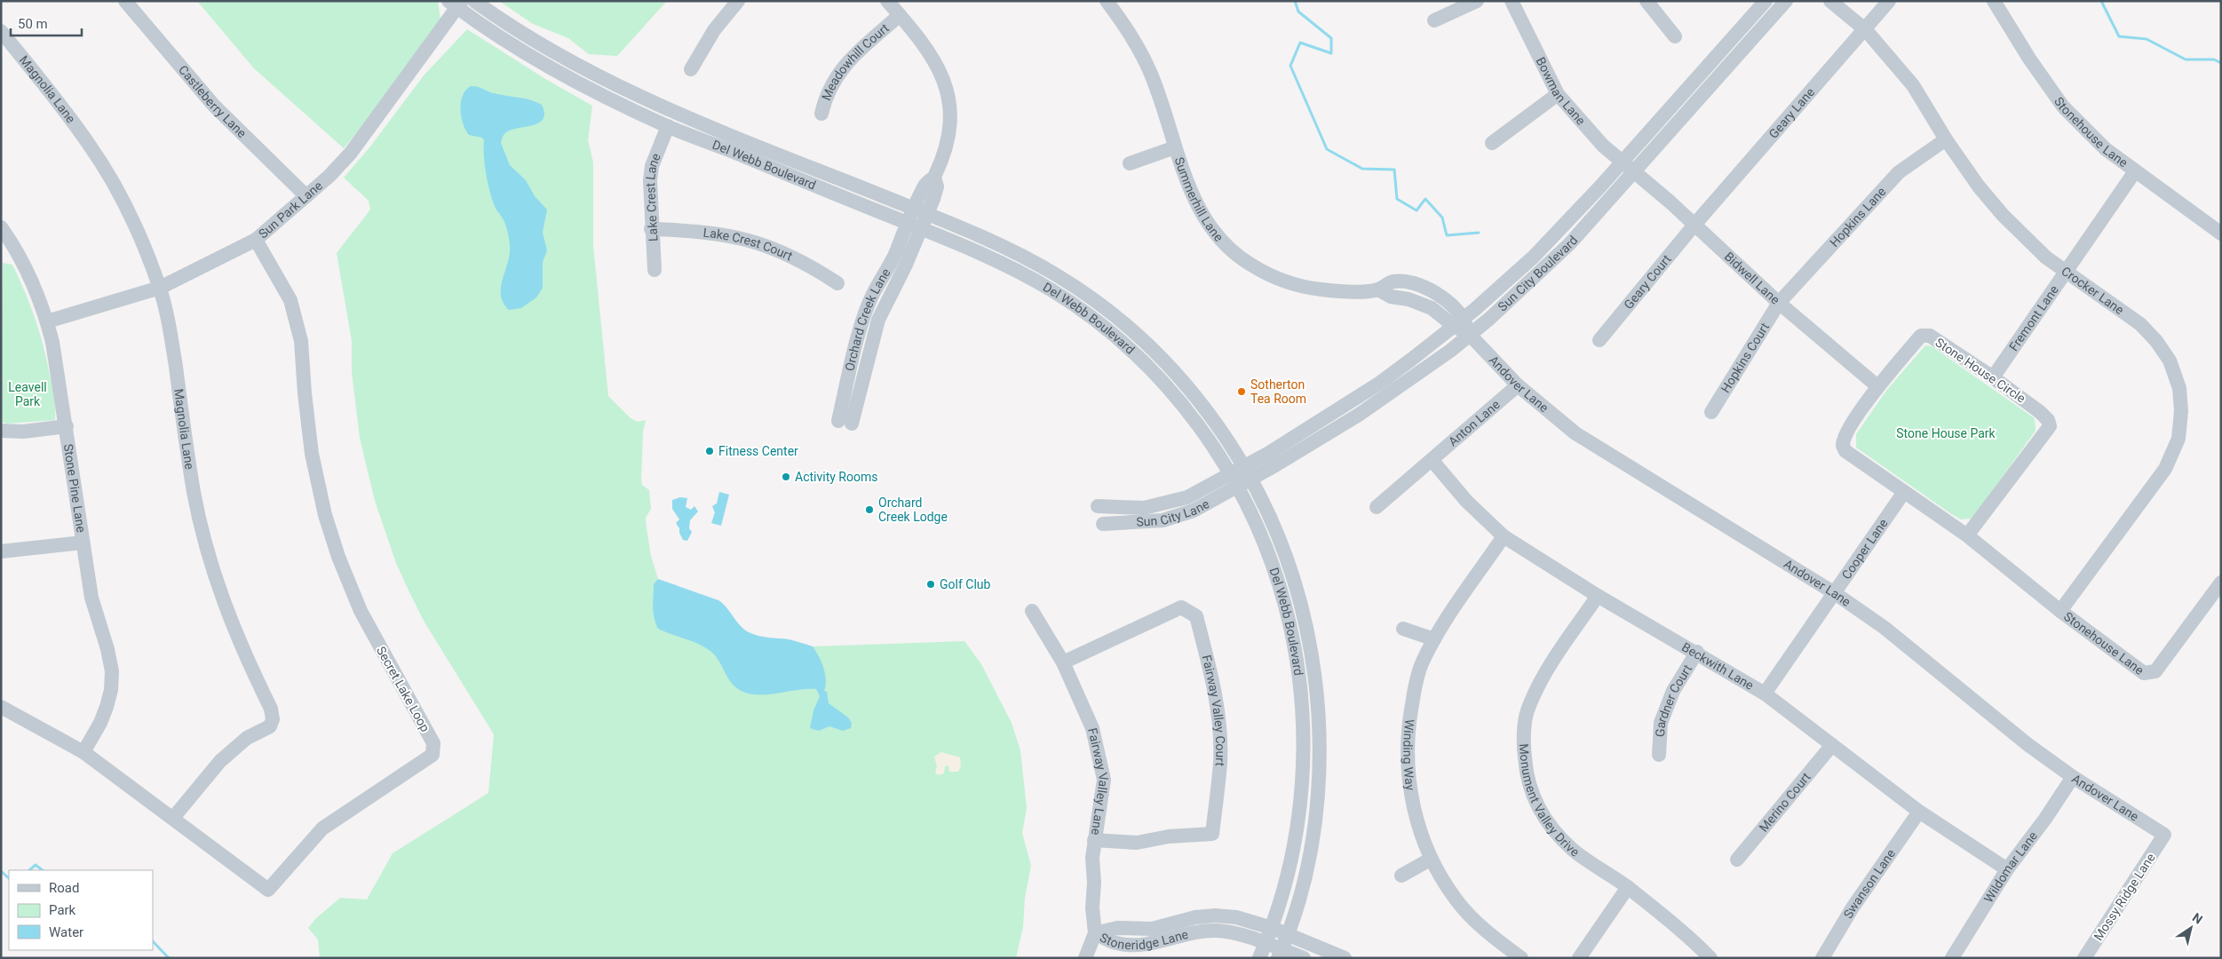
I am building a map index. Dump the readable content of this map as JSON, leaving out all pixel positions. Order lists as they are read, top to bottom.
{
  "streets": {
    "street": [
      "Meadowhill Court",
      "Magnolia Lane",
      "Bowman Lane",
      "Castleberry Lane",
      "Geary Lane",
      "Stonehouse Lane",
      "Del Webb Boulevard",
      "Lake Crest Lane",
      "Summerhill Lane",
      "Sun Park Lane",
      "Hopkins Lane",
      "Lake Crest Court",
      "Sun City Boulevard",
      "Bidwell Lane",
      "Geary Court",
      "Crocker Lane",
      "Fremont Lane",
      "Orchard Creek Lane",
      "Hopkins Court",
      "Stone House Circle",
      "Andover Lane",
      "Anton Lane",
      "Stone Pine Lane",
      "Sun City Lane",
      "Cooper Lane",
      "Beckwith Lane",
      "Secret Lake Loop",
      "Gardner Court",
      "Fairway Valley Court",
      "Winding Way",
      "Fairway Valley Lane",
      "Monument Valley Drive",
      "Merino Court",
      "Wildomar Lane",
      "Swanson Lane",
      "Mossy Ridge Lane",
      "Stoneridge Lane"
    ]
  },
  "crossings": [
    ["Meadowhill Court", "Orchard Creek Lane"],
    ["Magnolia Lane", "Sun Park Lane"],
    ["Magnolia Lane", "Secret Lake Loop"],
    ["Bowman Lane", "Sun City Boulevard"],
    ["Bowman Lane", "Bidwell Lane"],
    ["Castleberry Lane", "Sun Park Lane"],
    ["Geary Lane", "Bidwell Lane"],
    ["Geary Lane", "Geary Court"],
    ["Geary Lane", "Crocker Lane"],
    ["Stonehouse Lane", "Crocker Lane"],
    ["Stonehouse Lane", "Fremont Lane"],
    ["Stonehouse Lane", "Stone House Circle"],
    ["Del Webb Boulevard", "Lake Crest Lane"],
    ["Del Webb Boulevard", "Sun Park Lane"],
    ["Del Webb Boulevard", "Sun City Boulevard"],
    ["Del Webb Boulevard", "Orchard Creek Lane"],
    ["Del Webb Boulevard", "Sun City Lane"],
    ["Del Webb Boulevard", "Stoneridge Lane"],
    ["Lake Crest Lane", "Lake Crest Court"],
    ["Summerhill Lane", "Sun City Boulevard"],
    ["Summerhill Lane", "Andover Lane"],
    ["Sun Park Lane", "Stone Pine Lane"],
    ["Sun Park Lane", "Secret Lake Loop"],
    ["Hopkins Lane", "Bidwell Lane"],
    ["Hopkins Lane", "Crocker Lane"],
    ["Hopkins Lane", "Hopkins Court"],
    ["Sun City Boulevard", "Bidwell Lane"],
    ["Sun City Boulevard", "Andover Lane"],
    ["Sun City Boulevard", "Sun City Lane"],
    ["Bidwell Lane", "Geary Court"],
    ["Bidwell Lane", "Hopkins Court"],
    ["Bidwell Lane", "Stone House Circle"],
    ["Crocker Lane", "Fremont Lane"],
    ["Fremont Lane", "Stone House Circle"],
    ["Stone House Circle", "Cooper Lane"],
    ["Andover Lane", "Anton Lane"],
    ["Andover Lane", "Cooper Lane"],
    ["Andover Lane", "Wildomar Lane"],
    ["Andover Lane", "Mossy Ridge Lane"],
    ["Anton Lane", "Beckwith Lane"],
    ["Stone Pine Lane", "Secret Lake Loop"],
    ["Cooper Lane", "Beckwith Lane"],
    ["Beckwith Lane", "Gardner Court"],
    ["Beckwith Lane", "Winding Way"],
    ["Beckwith Lane", "Monument Valley Drive"],
    ["Beckwith Lane", "Merino Court"],
    ["Beckwith Lane", "Wildomar Lane"],
    ["Beckwith Lane", "Swanson Lane"],
    ["Fairway Valley Court", "Fairway Valley Lane"],
    ["Fairway Valley Lane", "Stoneridge Lane"]
  ],
  "parks": ["Leavell Park", "Stone House Park"],
  "places": [
    "Sotherton Tea Room",
    "Fitness Center",
    "Activity Rooms",
    "Orchard Creek Lodge",
    "Golf Club"
  ],
  "legend": ["Road", "Park", "Water"],
  "scale_bar": "50 m",
  "north": "top right"
}
